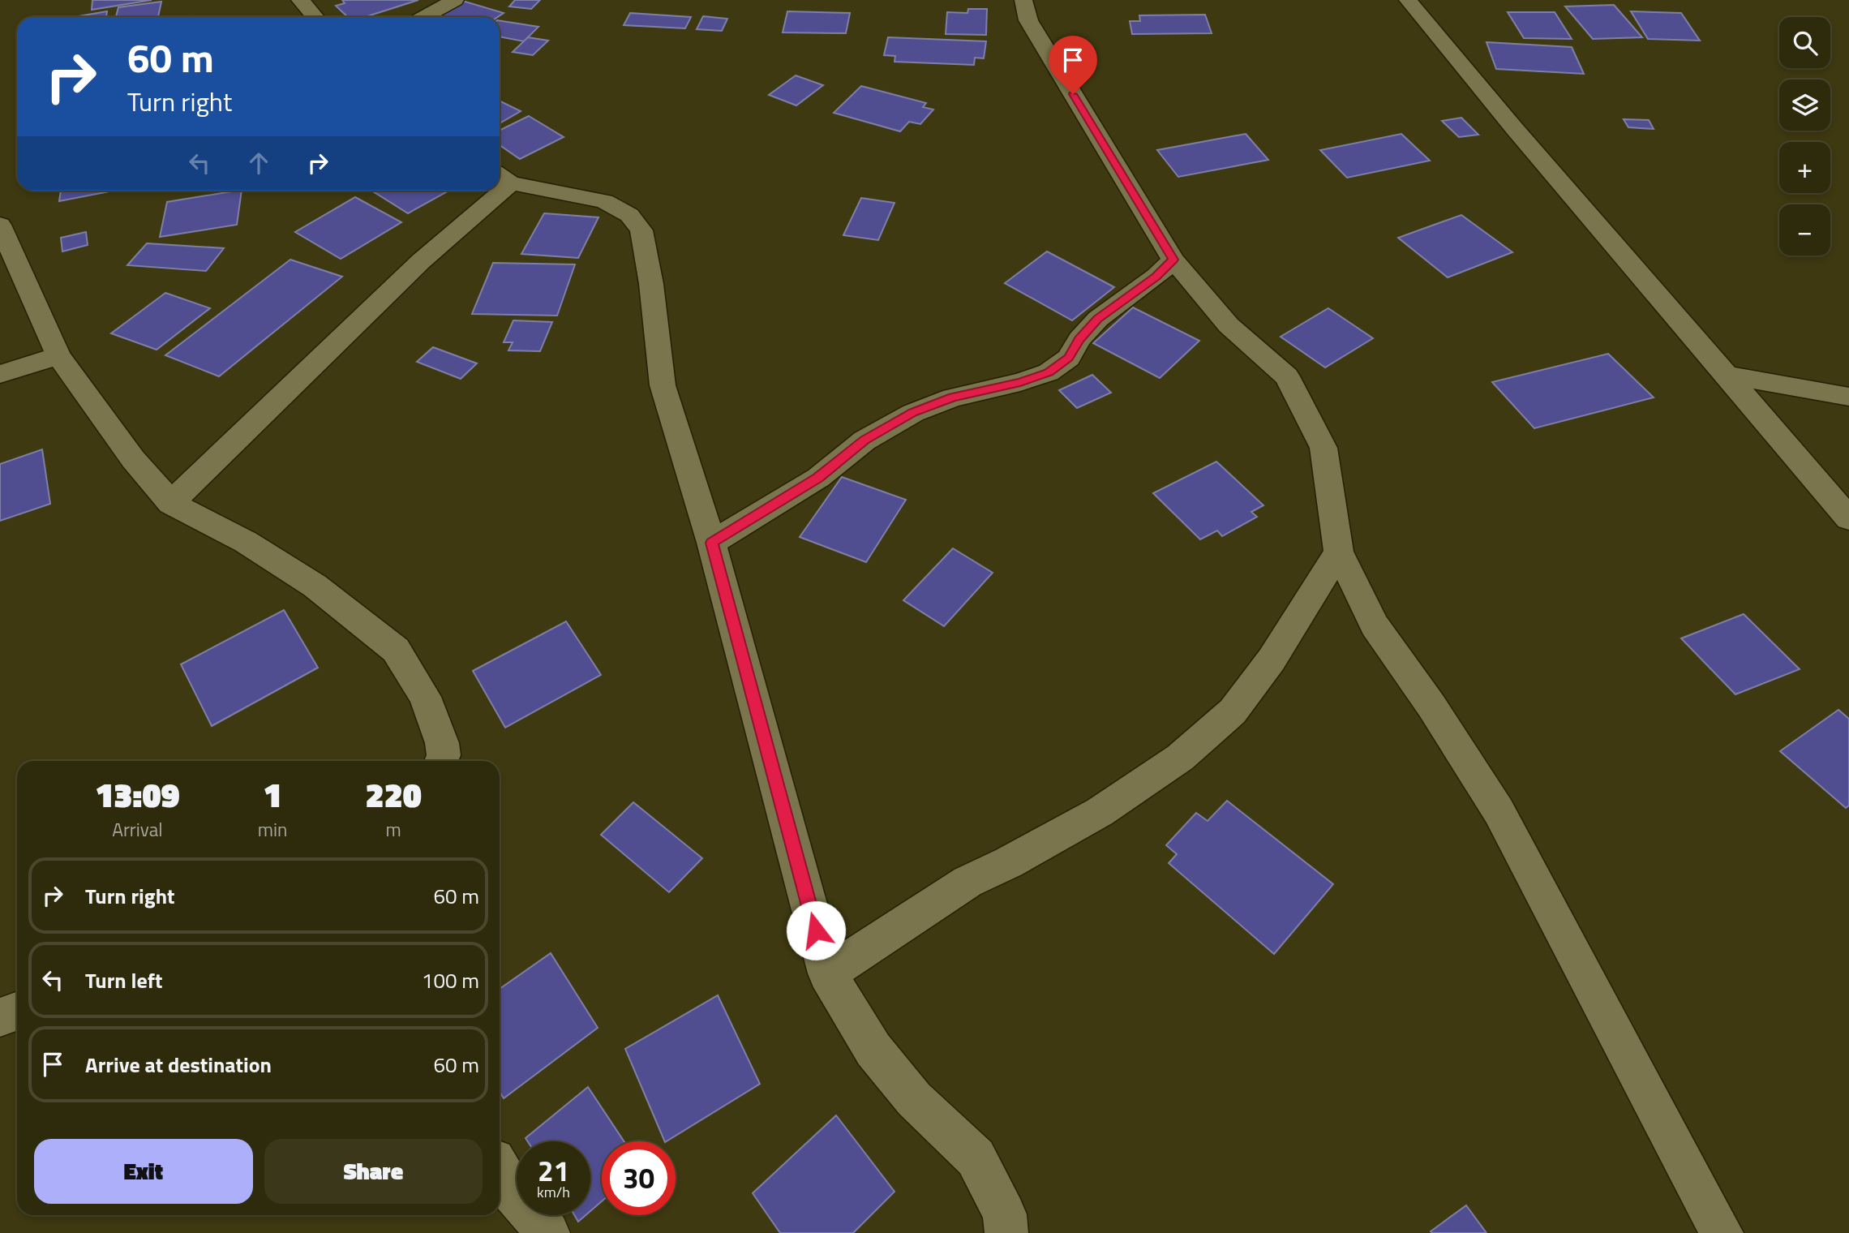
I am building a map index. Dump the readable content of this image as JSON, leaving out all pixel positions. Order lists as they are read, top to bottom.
{
  "page": {
    "map_buttons": ["+", "−"],
    "turn": ["60 m", "Turn right"],
    "eta": [
      "13:09",
      "Arrival",
      "1",
      "min",
      "220",
      "m"
    ],
    "list": [
      {
        "name": "Turn right",
        "value": "60 m"
      },
      {
        "name": "Turn left",
        "value": "100 m"
      },
      {
        "name": "Arrive at destination",
        "value": "60 m"
      }
    ],
    "buttons": ["Exit", "Share"],
    "speed": "21 km/h",
    "limit": "30"
  }
}
